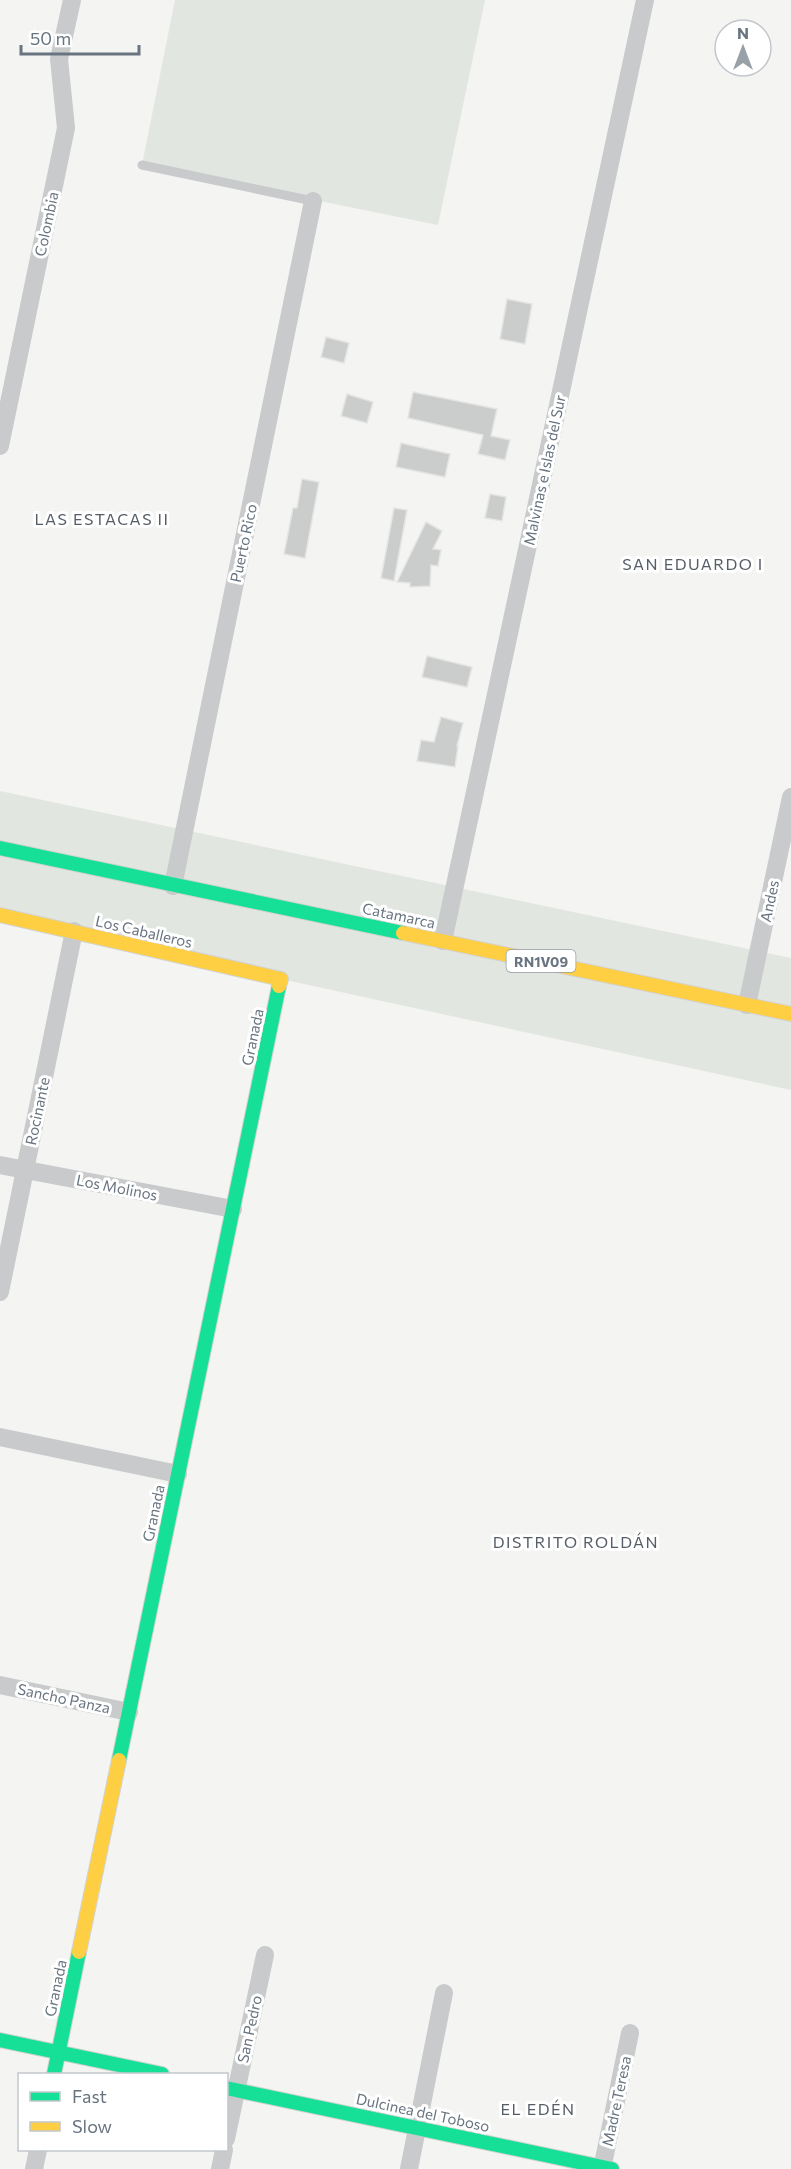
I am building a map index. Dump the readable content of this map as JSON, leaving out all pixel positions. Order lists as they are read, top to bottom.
{
  "streets": {
    "street": [
      "Colombia",
      "Malvinas e Islas del Sur",
      "Puerto Rico",
      "Andes",
      "Catamarca",
      "Los Caballeros",
      "RN1V09",
      "Granada",
      "Rocinante",
      "Los Molinos",
      "Sancho Panza",
      "San Pedro",
      "Madre Teresa",
      "Dulcinea del Toboso"
    ]
  },
  "crossings": [
    ["Malvinas e Islas del Sur", "Catamarca"],
    ["Puerto Rico", "Catamarca"],
    ["Andes", "Catamarca"],
    ["Los Caballeros", "Granada"],
    ["Los Caballeros", "Rocinante"],
    ["Granada", "Los Molinos"],
    ["Granada", "Sancho Panza"],
    ["Rocinante", "Los Molinos"],
    ["San Pedro", "Dulcinea del Toboso"],
    ["Madre Teresa", "Dulcinea del Toboso"]
  ],
  "districts": [
    "LAS ESTACAS II",
    "SAN EDUARDO I",
    "DISTRITO ROLDÁN",
    "EL EDÉN"
  ],
  "legend": ["Fast", "Slow"],
  "scale_bar": "50 m",
  "north": "top"
}
